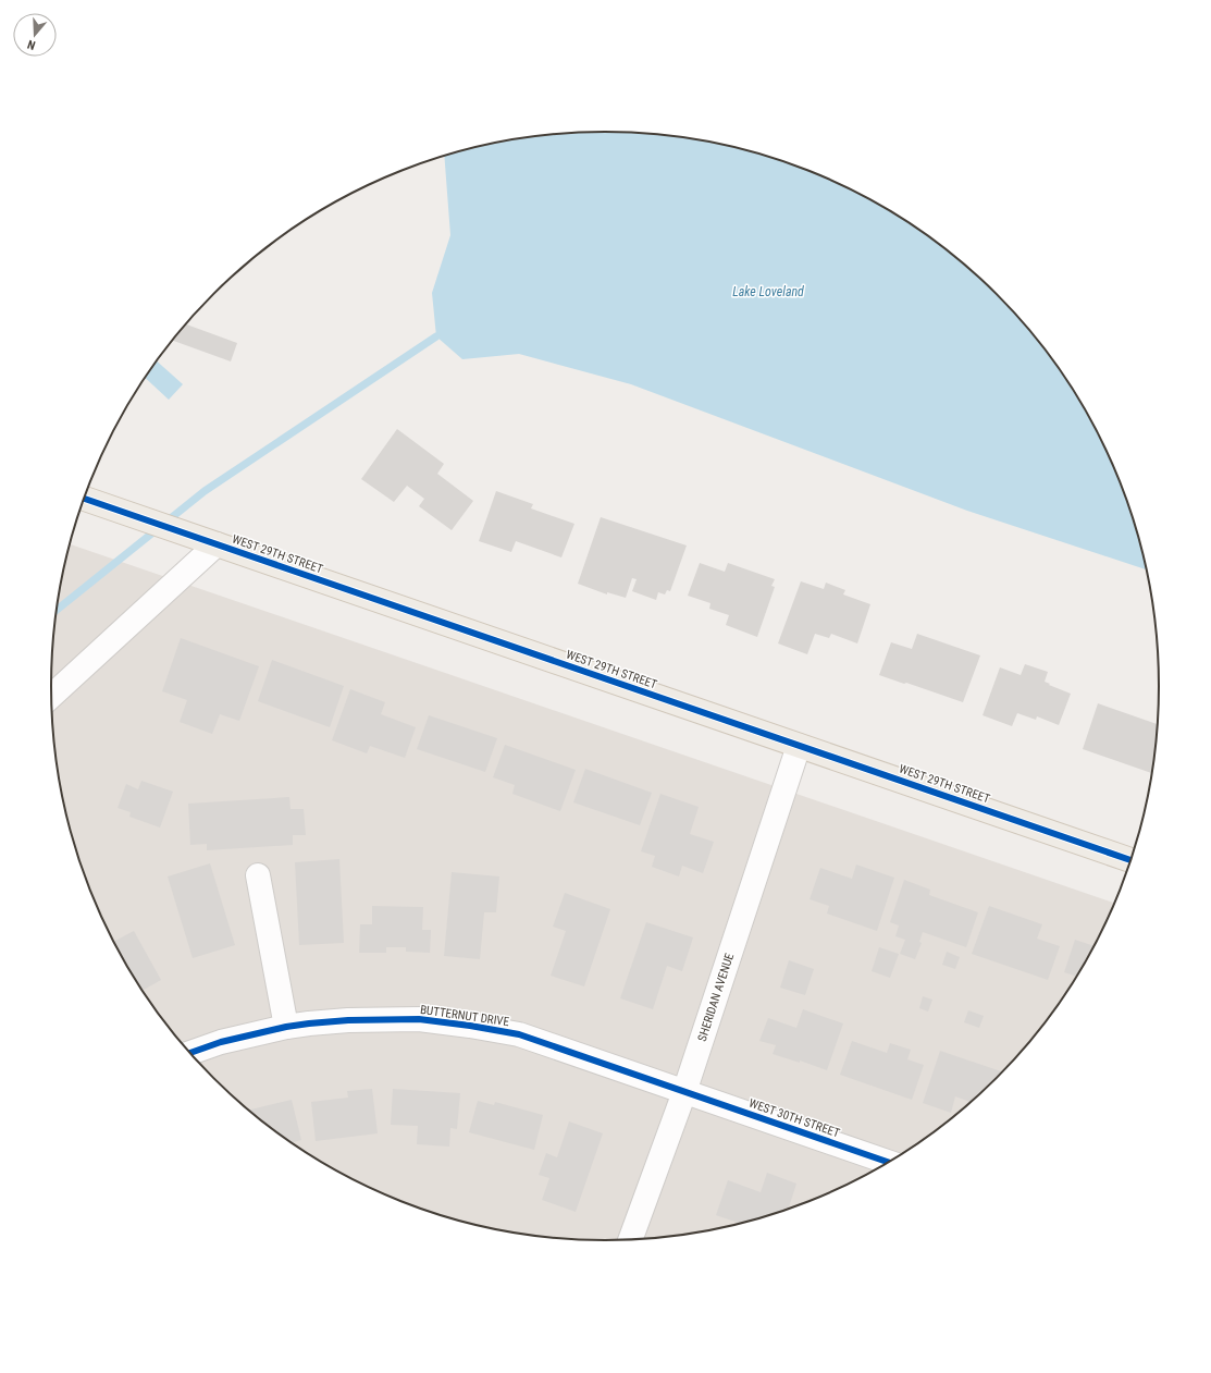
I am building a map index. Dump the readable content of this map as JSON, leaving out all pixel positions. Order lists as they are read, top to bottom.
{
  "streets": {
    "main road": ["WEST 29TH STREET"],
    "street": ["SHERIDAN AVENUE", "BUTTERNUT DRIVE", "WEST 30TH STREET"]
  },
  "crossings": [
    ["WEST 29TH STREET", "SHERIDAN AVENUE"],
    ["SHERIDAN AVENUE", "BUTTERNUT DRIVE"],
    ["SHERIDAN AVENUE", "WEST 30TH STREET"],
    ["BUTTERNUT DRIVE", "WEST 30TH STREET"]
  ],
  "water": ["Lake Loveland"],
  "north": "bottom"
}
